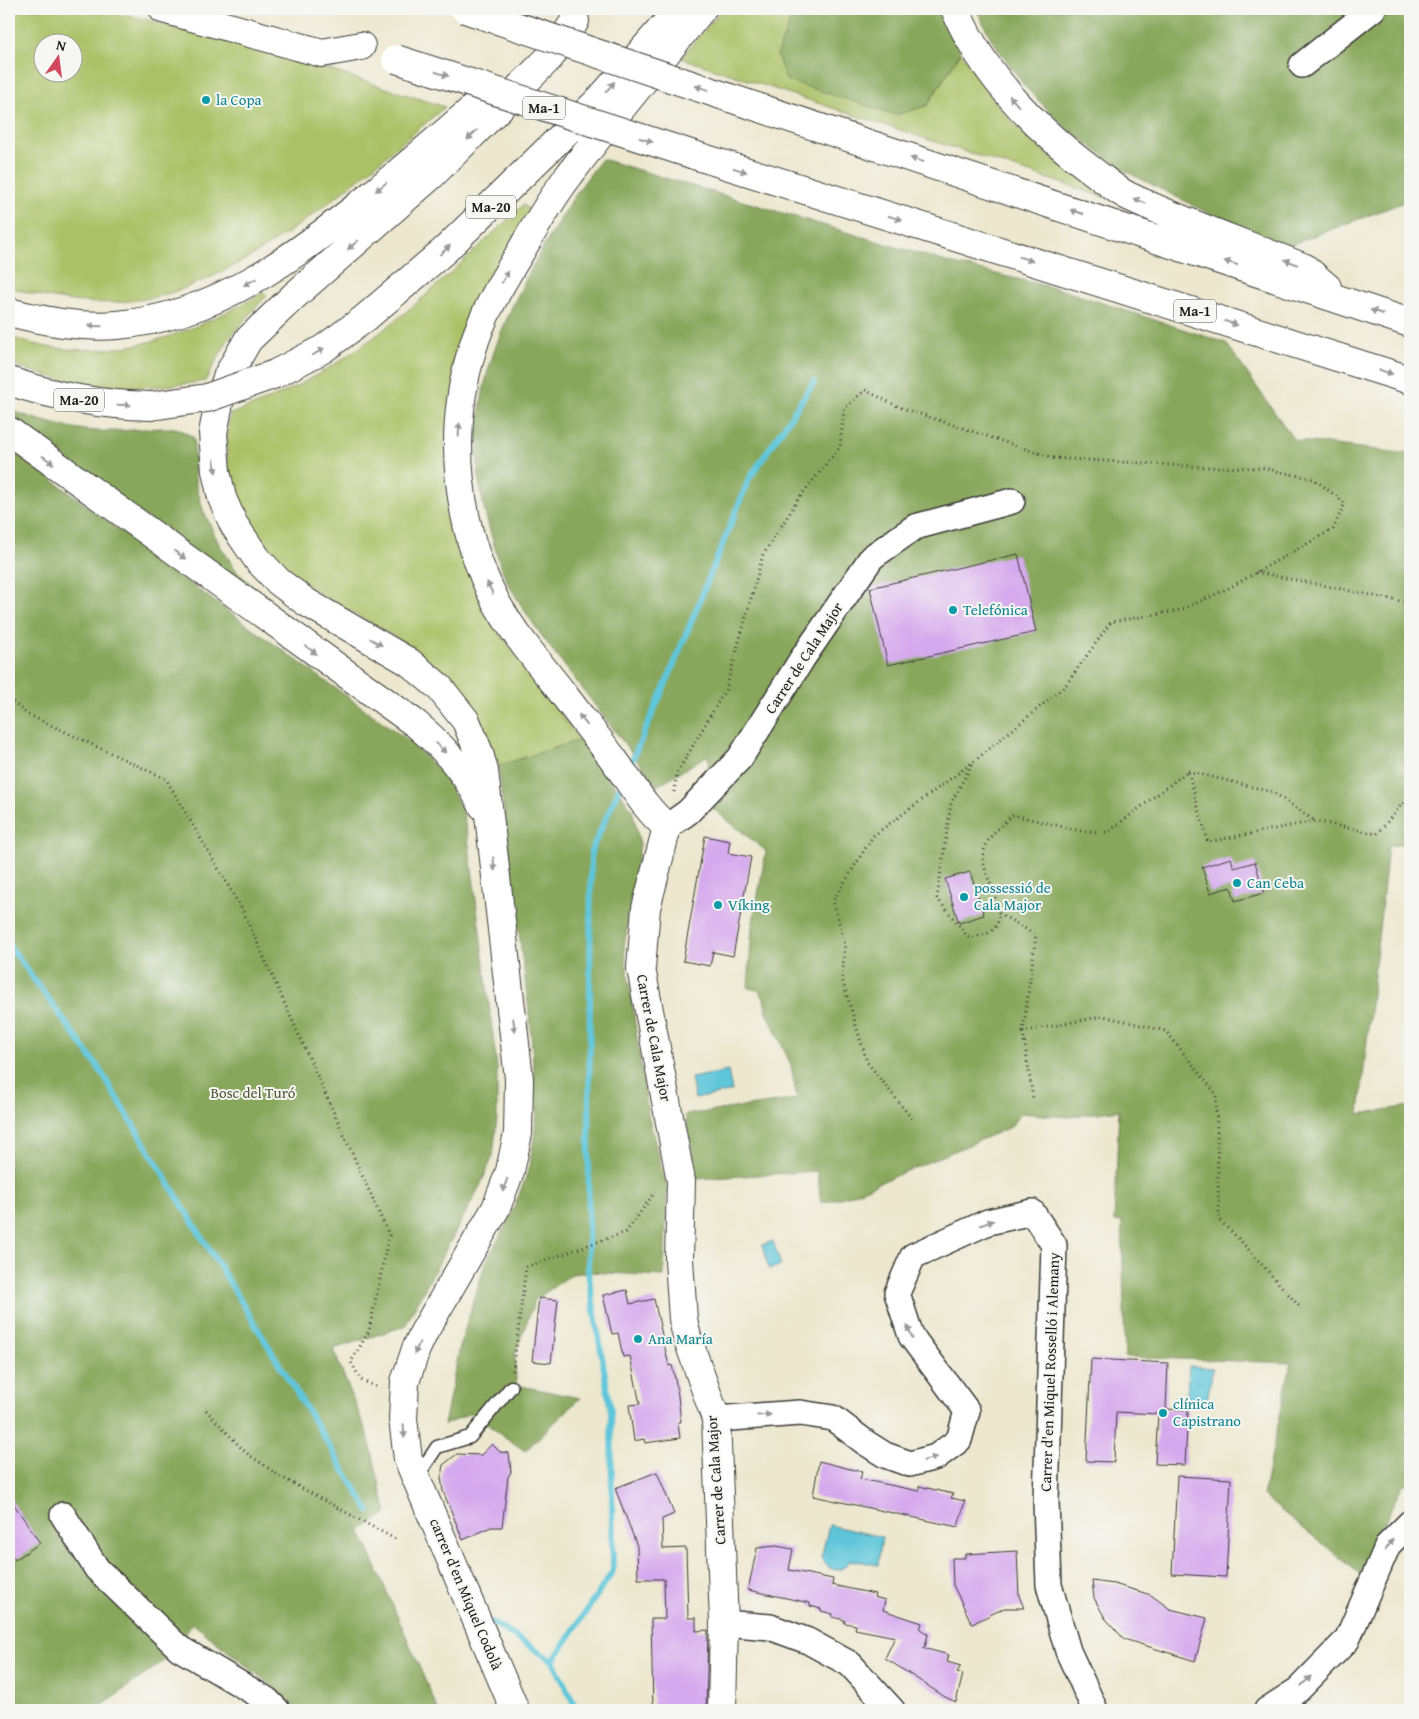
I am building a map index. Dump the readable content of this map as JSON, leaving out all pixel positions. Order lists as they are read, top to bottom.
{
  "streets": {
    "main road": [
      "Ma-1",
      "Ma-20",
      "Carrer de Cala Major",
      "carrer d'en Miquel Codolà"
    ],
    "street": ["Carrer d'en Miquel Rosselló i Alemany"]
  },
  "crossings": [
    ["Carrer de Cala Major", "Carrer d'en Miquel Rosselló i Alemany"]
  ],
  "one_way": ["carrer d'en Miquel Codolà"],
  "parks": ["Bosc del Turó"],
  "places": [
    "la Copa",
    "Telefónica",
    "Can Ceba",
    "possessió de Cala Major",
    "Víking",
    "Ana María",
    "clínica Capistrano"
  ],
  "north": "top"
}
